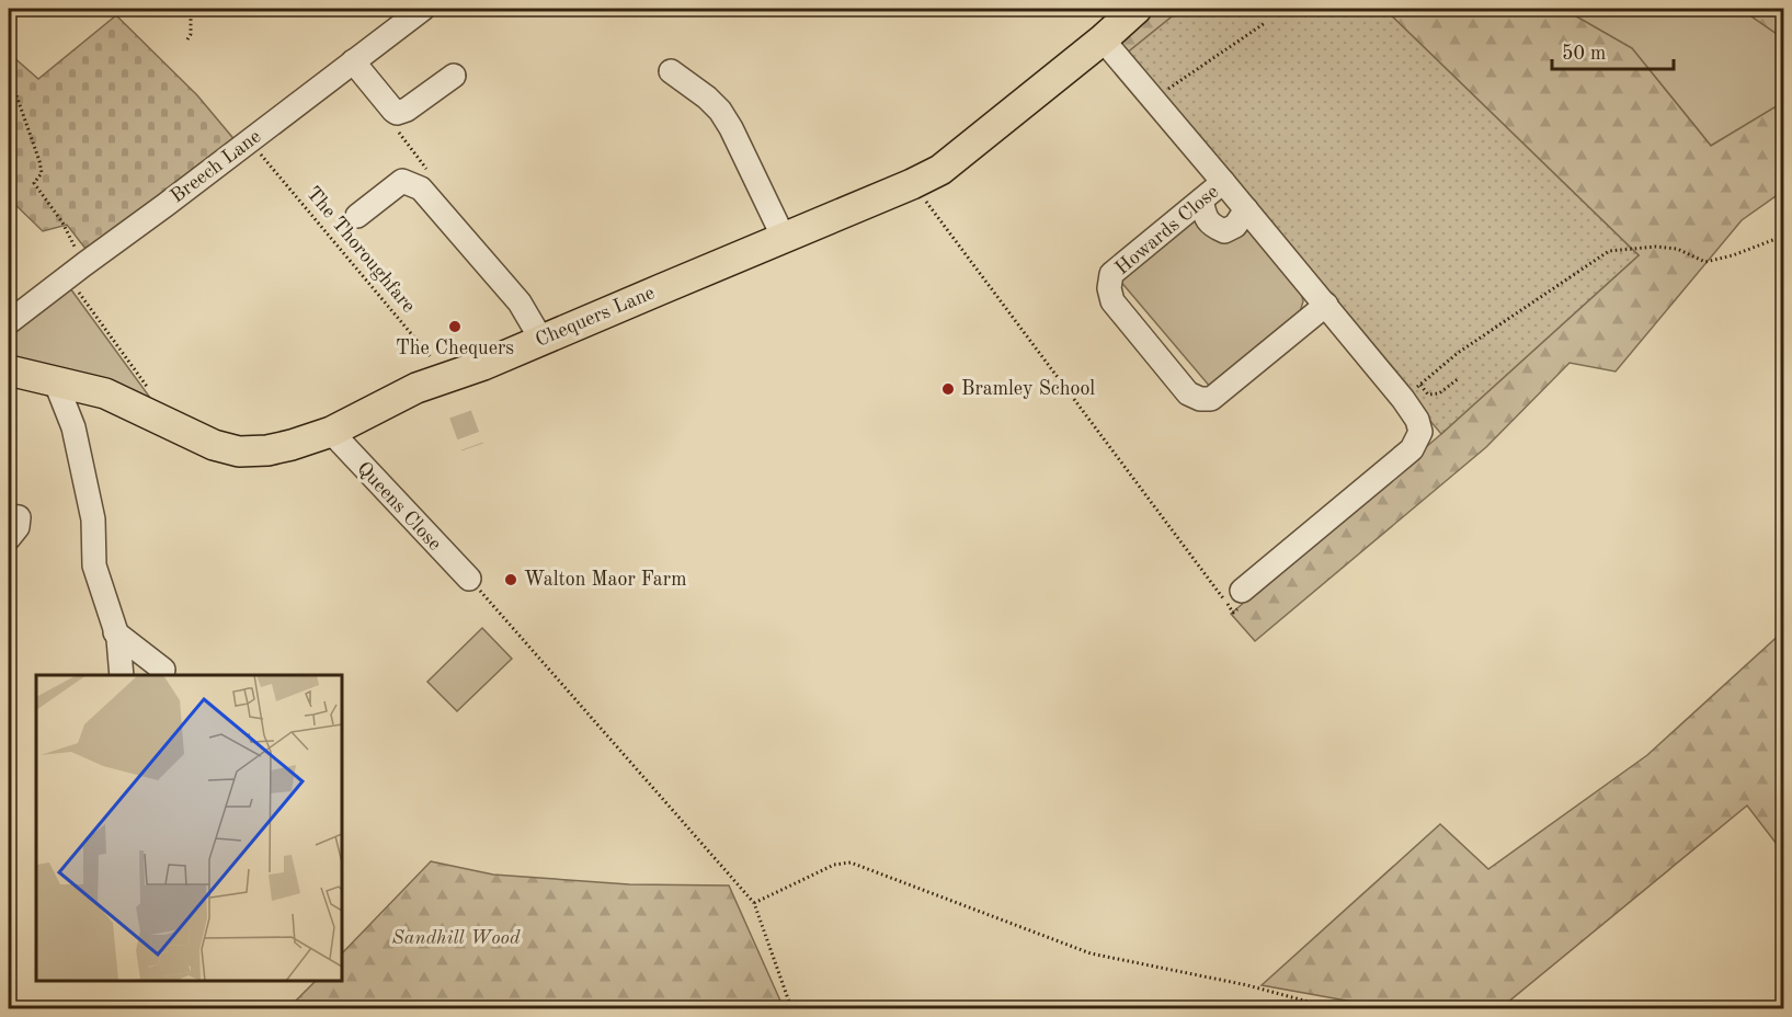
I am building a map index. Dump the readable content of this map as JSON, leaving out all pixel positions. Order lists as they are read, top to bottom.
{
  "streets": {
    "main road": ["Chequers Lane"],
    "street": ["Breech Lane", "Howards Close", "Queens Close"],
    "path": ["The Thoroughfare"]
  },
  "crossings": [
    ["Breech Lane", "The Thoroughfare"],
    ["Howards Close", "Chequers Lane"],
    ["The Thoroughfare", "Chequers Lane"],
    ["Chequers Lane", "Queens Close"]
  ],
  "parks": ["Sandhill Wood"],
  "places": ["The Chequers", "Bramley School", "Walton Maor Farm"],
  "scale_bar": "50 m"
}
